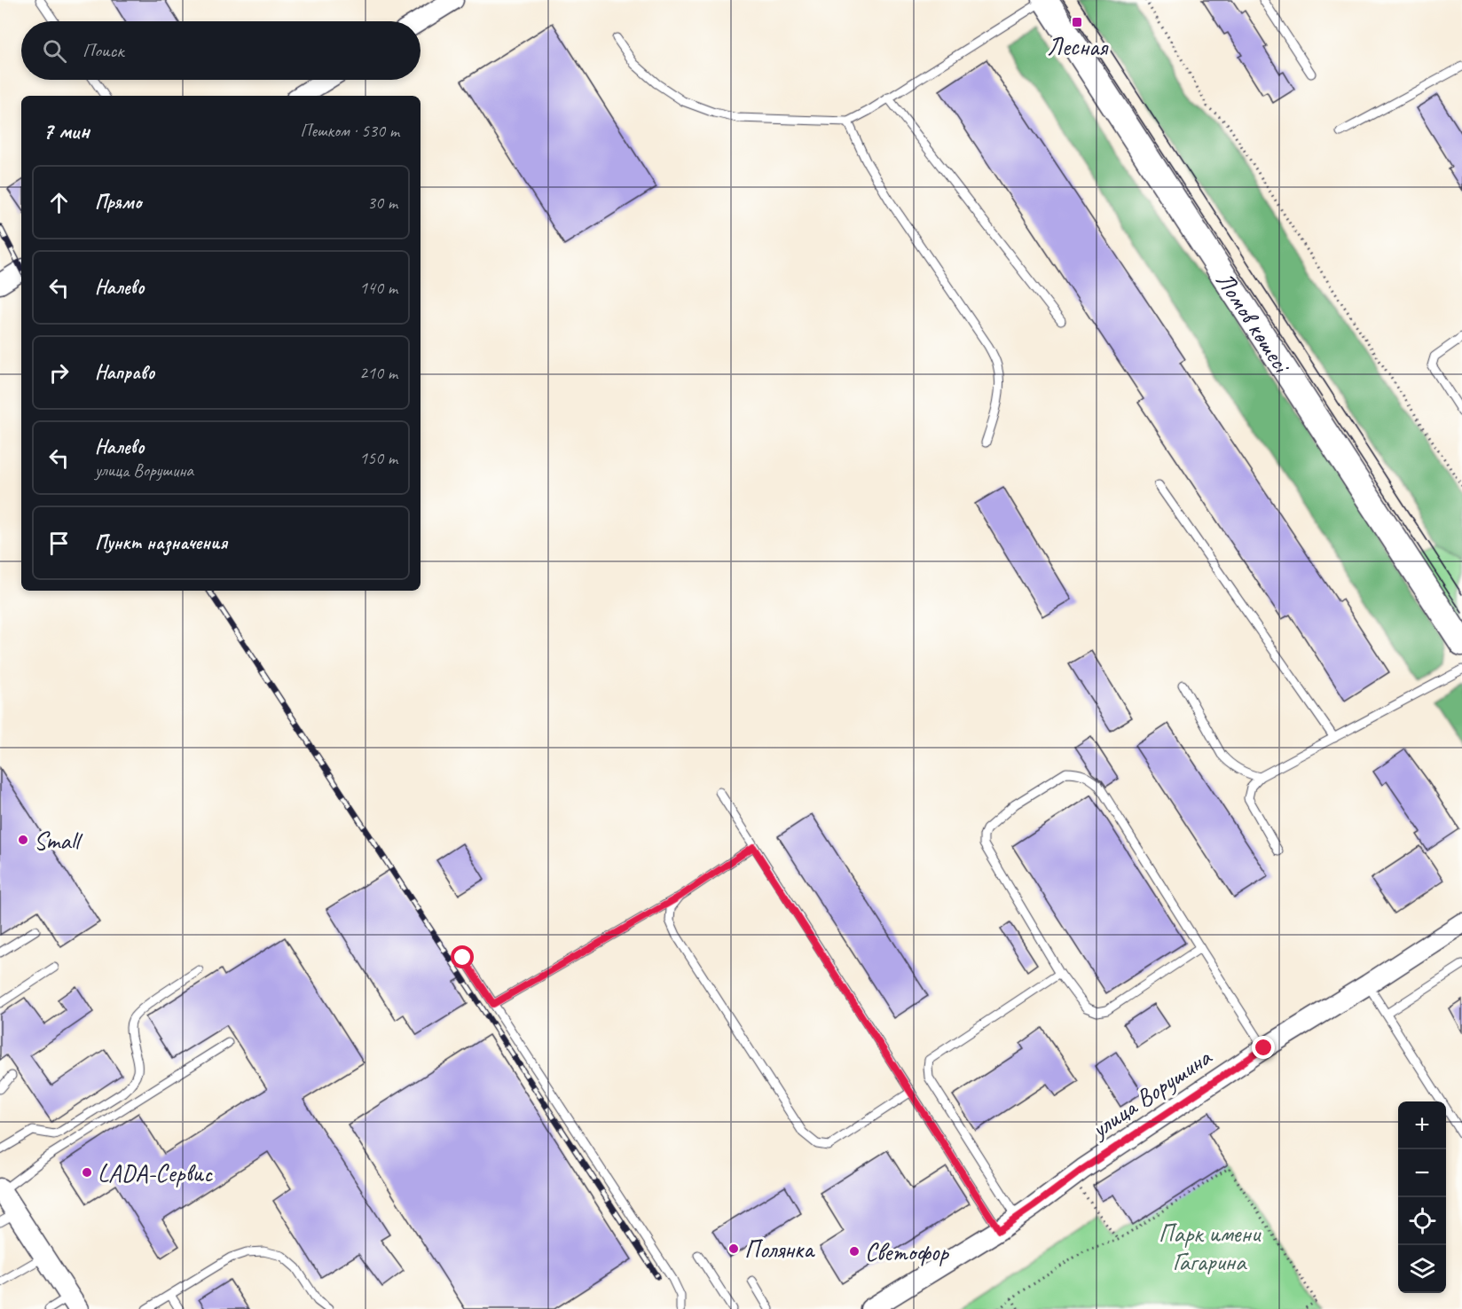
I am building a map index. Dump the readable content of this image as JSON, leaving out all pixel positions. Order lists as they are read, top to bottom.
{
  "streets": {
    "main road": ["Ломов көшесі"],
    "street": ["улица Ворушина"]
  },
  "parks": ["Парк имени Гагарина"],
  "places": {
    "transit": ["Лесная"],
    "other": [
      "Small",
      "LADA-Сервис",
      "Полянка",
      "Светофор"
    ]
  },
  "page": {
    "search": "Поиск",
    "heading": ["7 мин", "Пешком · 530 m"],
    "list": [
      ["Прямо", "30 m"],
      ["Налево", "140 m"],
      ["Направо", "210 m"],
      ["Налево", "улица Ворушина", "150 m"],
      "Пункт назначения"
    ],
    "map_buttons": ["+", "−"]
  }
}
